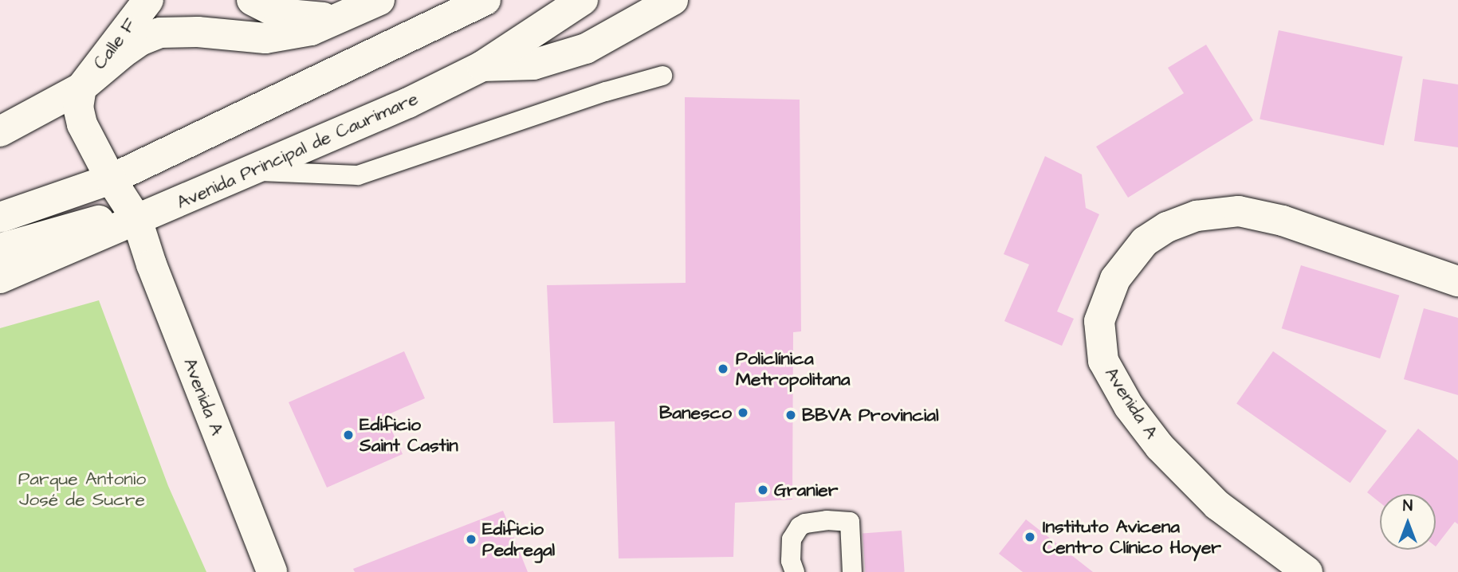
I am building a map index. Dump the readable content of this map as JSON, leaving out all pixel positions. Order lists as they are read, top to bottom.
{
  "streets": {
    "main road": ["Calle F", "Avenida Principal de Caurimare", "Avenida A"]
  },
  "crossings": [
    ["Calle F", "Avenida A"],
    ["Avenida Principal de Caurimare", "Avenida A"]
  ],
  "parks": ["Parque Antonio José de Sucre"],
  "places": [
    "Policlínica Metropolitana",
    "Banesco",
    "BBVA Provincial",
    "Edificio Saint Castin",
    "Granier",
    "Instituto Avicena Centro Clínico Hoyer",
    "Edificio Pedregal"
  ],
  "north": "top"
}
